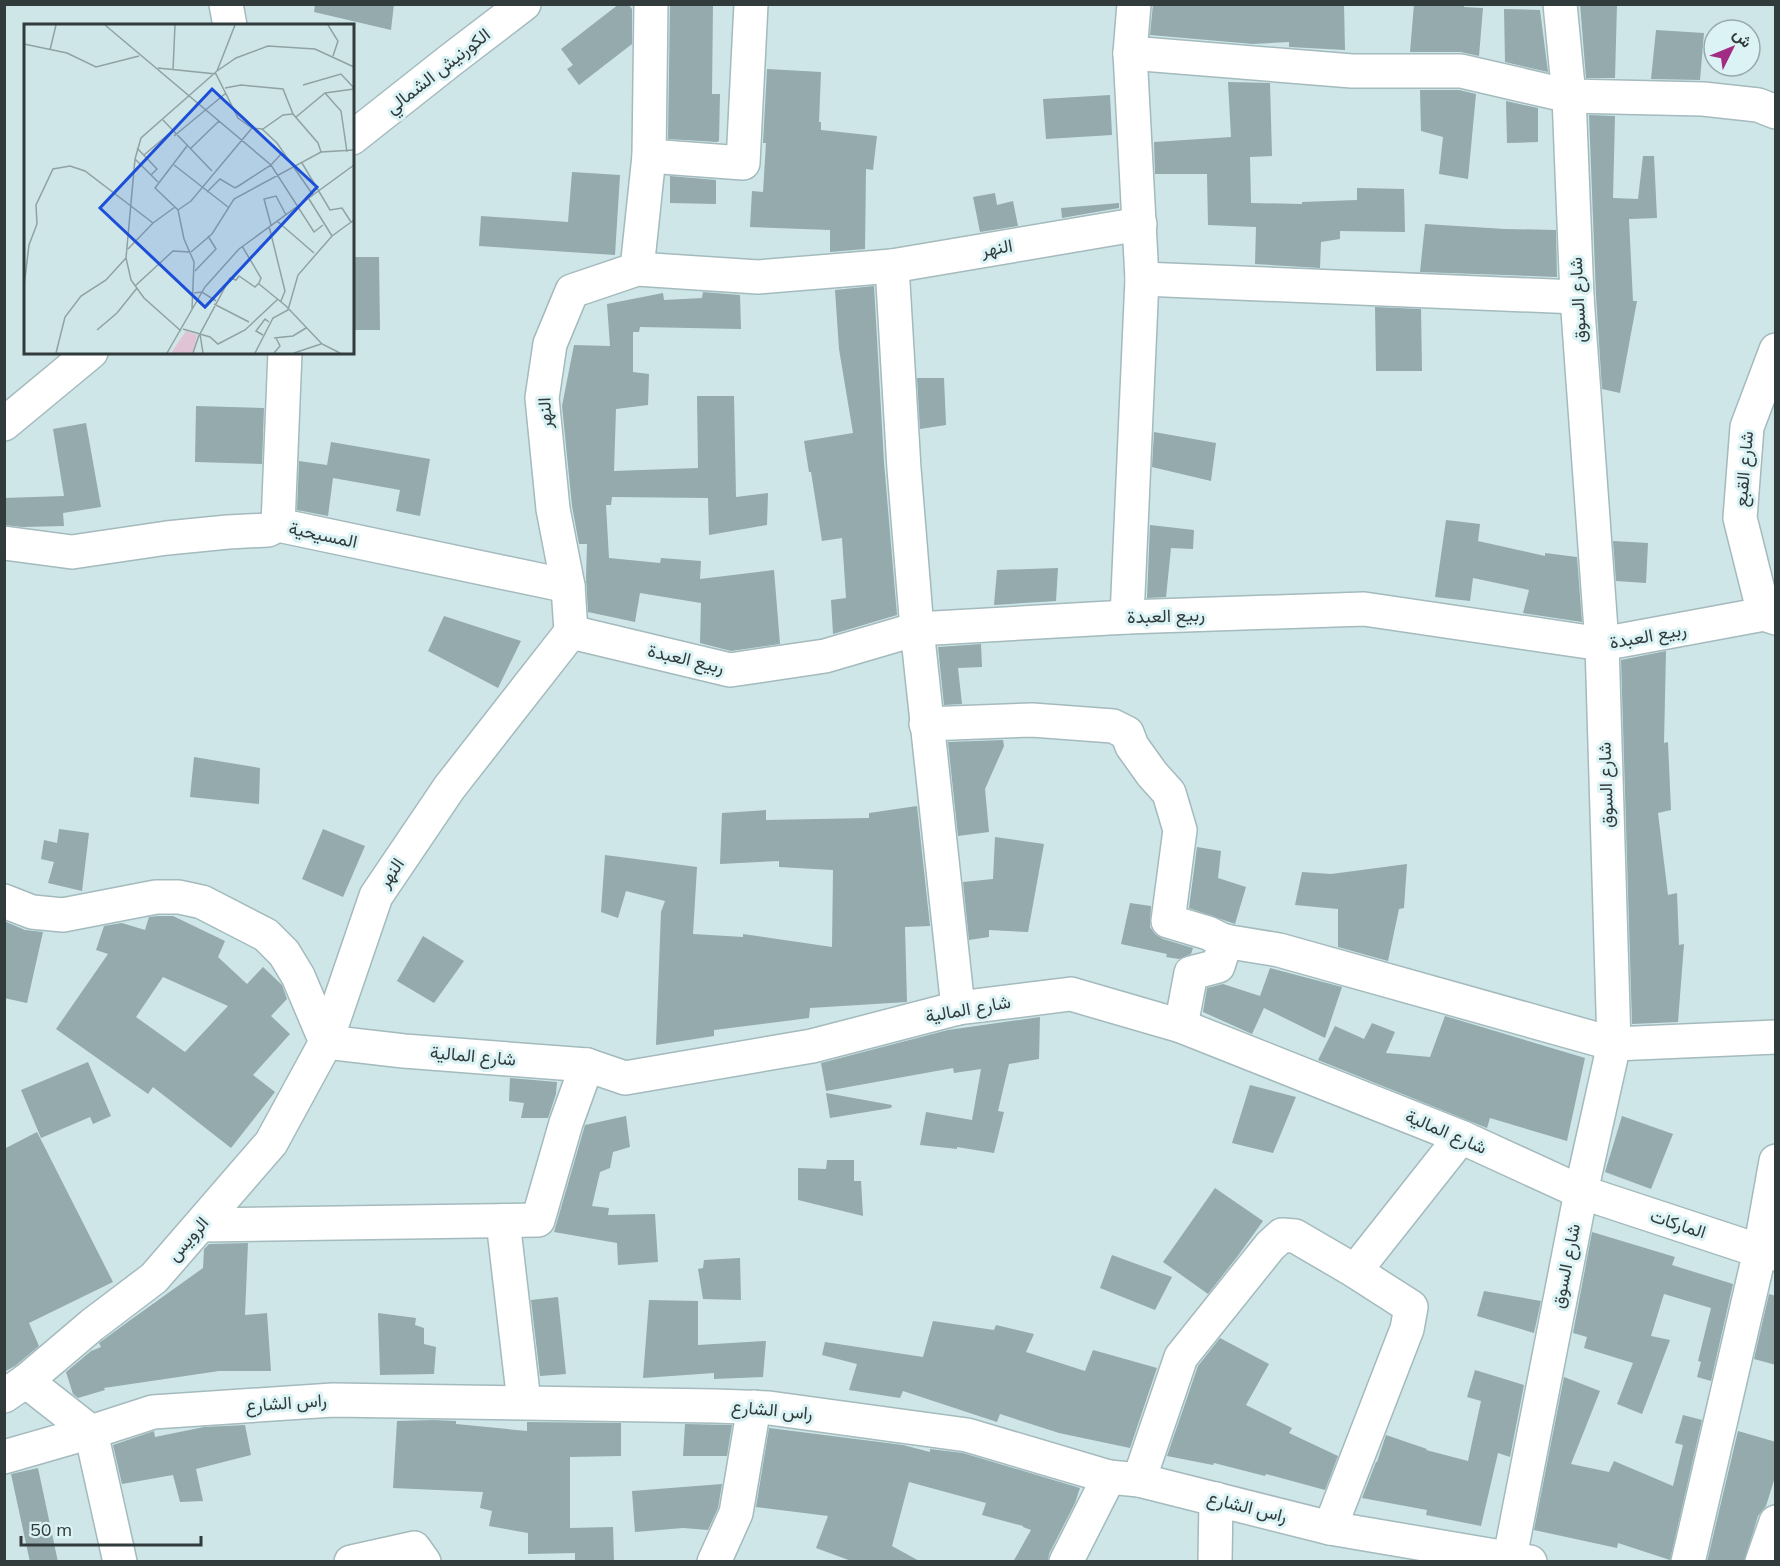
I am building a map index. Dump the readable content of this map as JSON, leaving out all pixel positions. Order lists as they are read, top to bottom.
{
  "streets": {
    "street": [
      "الكورنيش الشمالي",
      "النهر",
      "شارع السوق",
      "شارع القبع",
      "المسيحية",
      "ربيع العبدة",
      "شارع المالية",
      "الماركات",
      "الرويس",
      "راس الشارع"
    ]
  },
  "crossings": [
    ["النهر", "المسيحية"],
    ["النهر", "ربيع العبدة"],
    ["النهر", "شارع المالية"],
    ["النهر", "الرويس"],
    ["شارع السوق", "ربيع العبدة"],
    ["شارع السوق", "شارع المالية"],
    ["شارع السوق", "الماركات"],
    ["شارع السوق", "راس الشارع"],
    ["شارع القبع", "ربيع العبدة"],
    ["شارع المالية", "الماركات"],
    ["شارع المالية", "الرويس"]
  ],
  "scale_bar": "50 m",
  "north": "top right"
}
